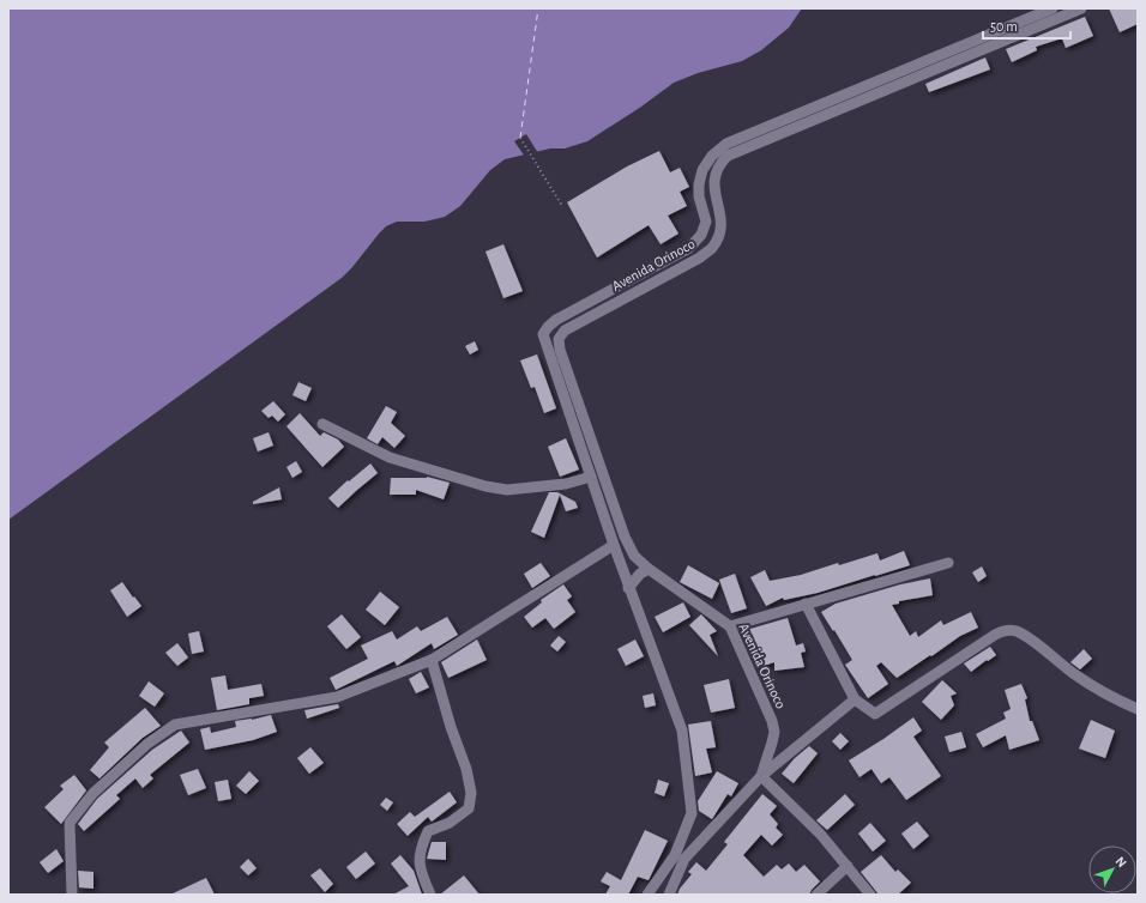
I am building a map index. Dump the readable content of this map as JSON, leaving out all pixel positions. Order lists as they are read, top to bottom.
{
  "streets": {
    "street": ["Avenida Orinoco"]
  },
  "scale_bar": "50 m",
  "north": "top right"
}
